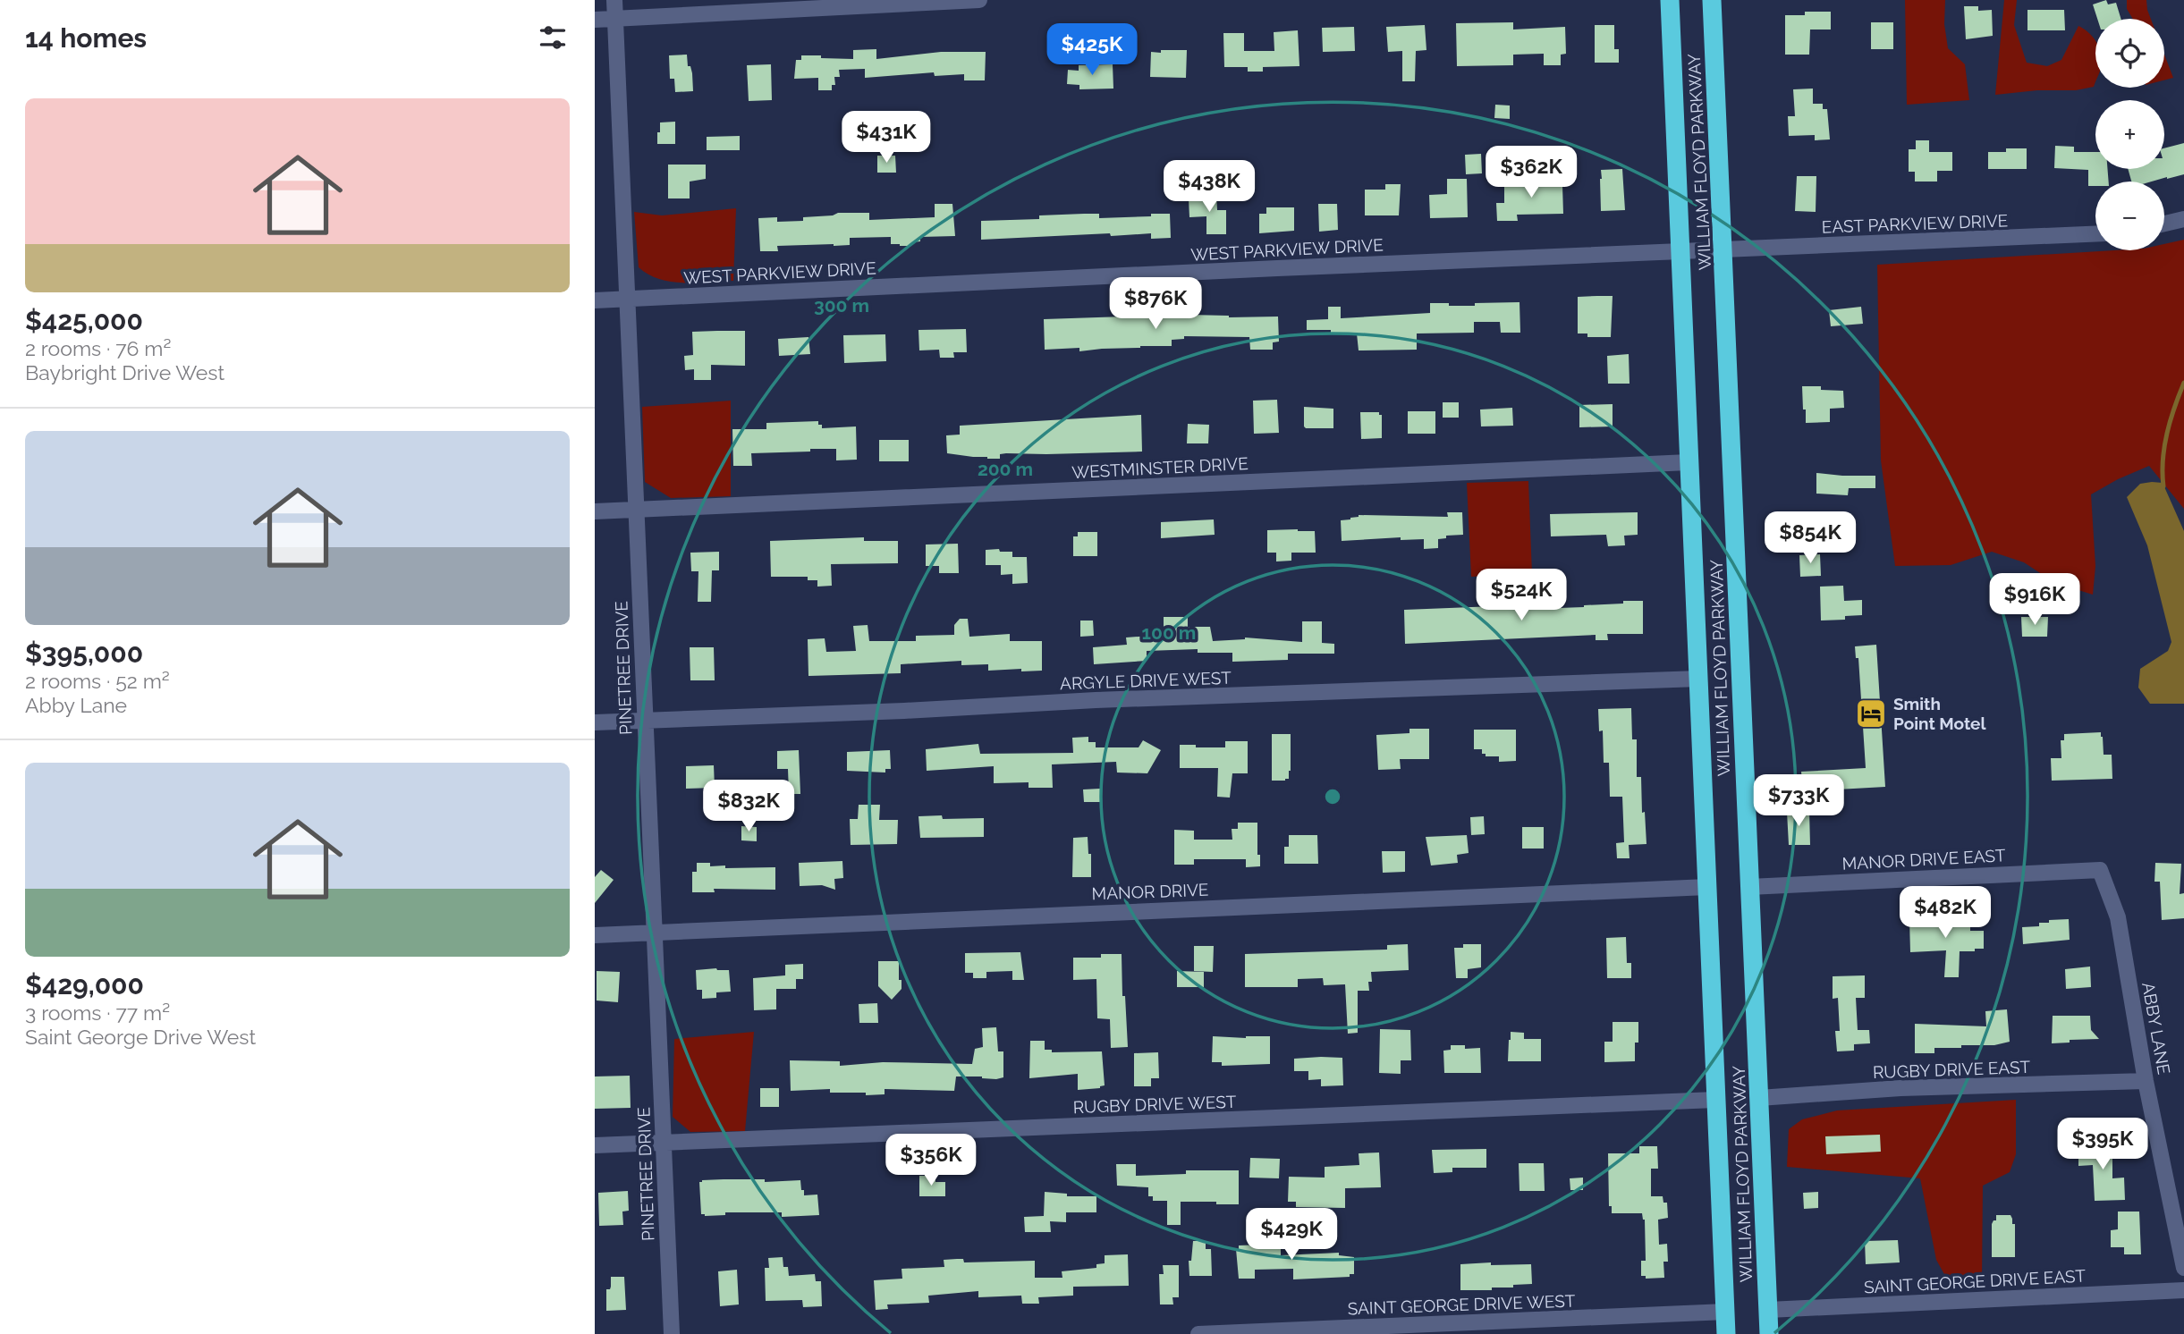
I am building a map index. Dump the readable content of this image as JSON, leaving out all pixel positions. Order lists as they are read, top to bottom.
{
  "streets": {
    "highway": ["WILLIAM FLOYD PARKWAY"],
    "street": [
      "EAST PARKVIEW DRIVE",
      "WEST PARKVIEW DRIVE",
      "WESTMINSTER DRIVE",
      "PINETREE DRIVE",
      "ARGYLE DRIVE WEST",
      "MANOR DRIVE EAST",
      "MANOR DRIVE",
      "ABBY LANE",
      "RUGBY DRIVE EAST",
      "RUGBY DRIVE WEST",
      "SAINT GEORGE DRIVE EAST",
      "SAINT GEORGE DRIVE WEST"
    ]
  },
  "crossings": [
    ["WILLIAM FLOYD PARKWAY", "EAST PARKVIEW DRIVE"],
    ["WILLIAM FLOYD PARKWAY", "WEST PARKVIEW DRIVE"],
    ["WILLIAM FLOYD PARKWAY", "WESTMINSTER DRIVE"],
    ["WILLIAM FLOYD PARKWAY", "ARGYLE DRIVE WEST"],
    ["WILLIAM FLOYD PARKWAY", "MANOR DRIVE EAST"],
    ["WILLIAM FLOYD PARKWAY", "MANOR DRIVE"],
    ["WILLIAM FLOYD PARKWAY", "RUGBY DRIVE EAST"],
    ["WILLIAM FLOYD PARKWAY", "RUGBY DRIVE WEST"],
    ["WILLIAM FLOYD PARKWAY", "SAINT GEORGE DRIVE EAST"],
    ["WILLIAM FLOYD PARKWAY", "SAINT GEORGE DRIVE WEST"],
    ["EAST PARKVIEW DRIVE", "WEST PARKVIEW DRIVE"],
    ["WEST PARKVIEW DRIVE", "PINETREE DRIVE"],
    ["WESTMINSTER DRIVE", "PINETREE DRIVE"],
    ["PINETREE DRIVE", "ARGYLE DRIVE WEST"],
    ["PINETREE DRIVE", "MANOR DRIVE"],
    ["PINETREE DRIVE", "RUGBY DRIVE WEST"],
    ["MANOR DRIVE EAST", "ABBY LANE"],
    ["ABBY LANE", "RUGBY DRIVE EAST"]
  ],
  "places": {
    "hotel": ["Smith Point Motel"]
  },
  "page": {
    "heading": "14 homes",
    "map_buttons": ["+", "−"],
    "price": [
      "$425K",
      "$431K",
      "$362K",
      "$438K",
      "$876K",
      "$854K",
      "$524K",
      "$916K",
      "$733K",
      "$832K",
      "$482K",
      "$395K",
      "$356K",
      "$429K"
    ],
    "list": [
      {
        "name": "$425,000",
        "note": "2 rooms · 76 m² · Baybright Drive West"
      },
      {
        "name": "$395,000",
        "note": "2 rooms · 52 m² · Abby Lane"
      },
      {
        "name": "$429,000",
        "note": "3 rooms · 77 m² · Saint George Drive West"
      }
    ]
  },
  "rings": ["300 m", "200 m", "100 m"]
}
